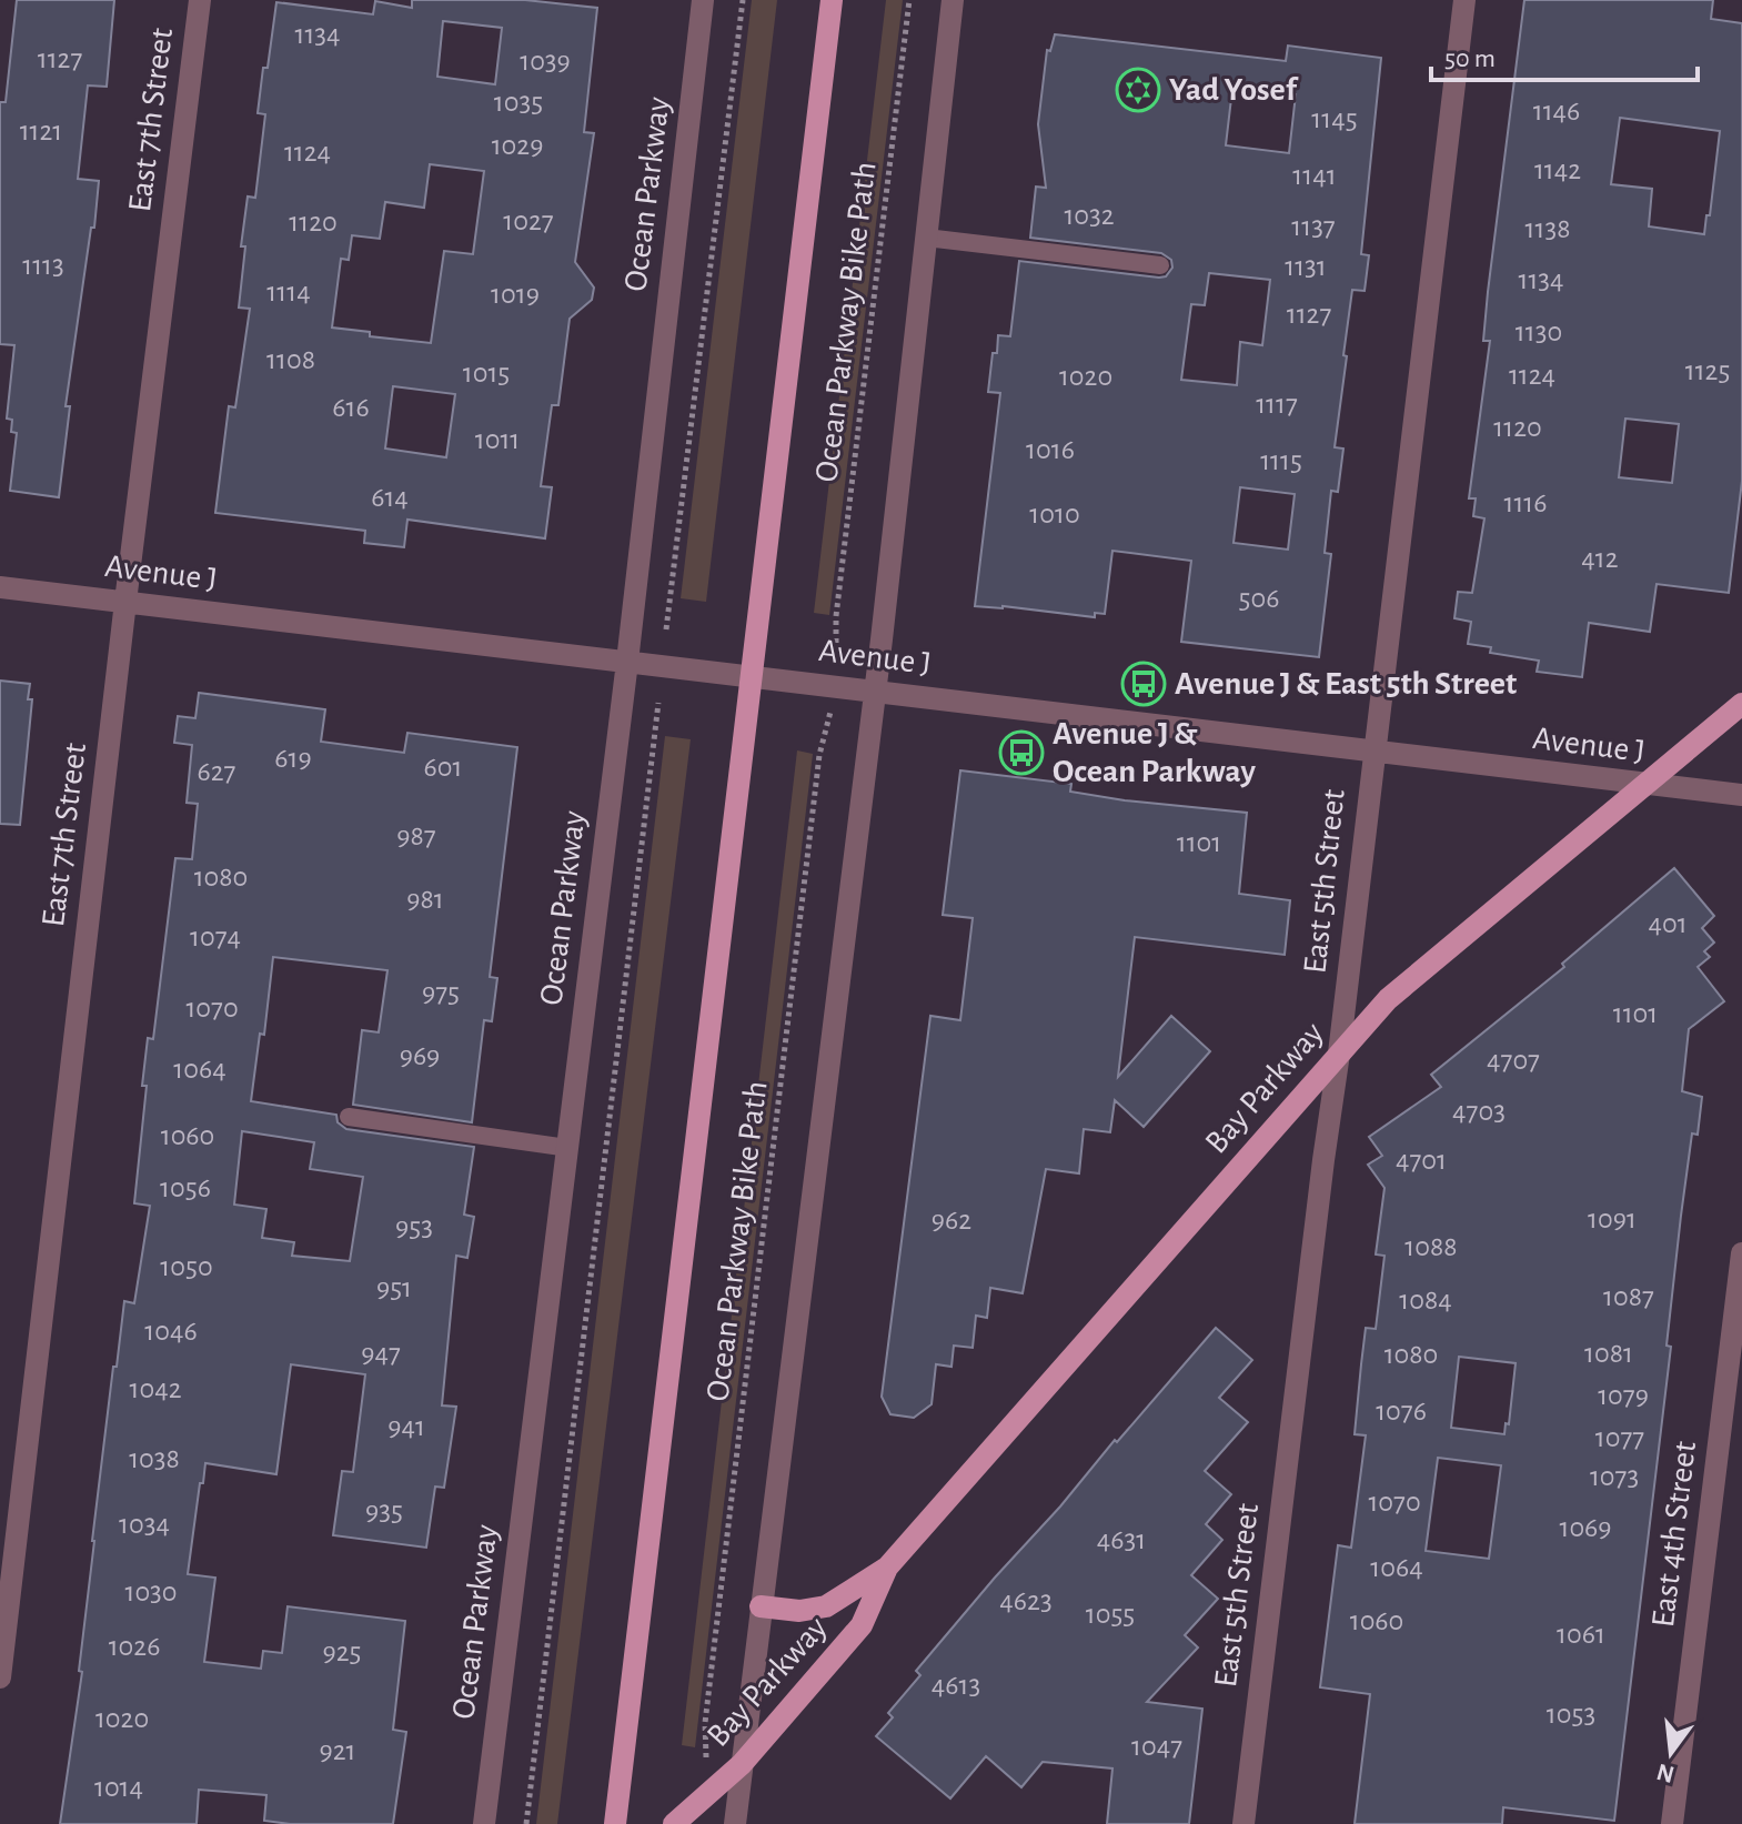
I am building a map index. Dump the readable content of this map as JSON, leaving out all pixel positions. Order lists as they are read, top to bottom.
{
  "streets": {
    "main road": ["Bay Parkway"],
    "street": [
      "East 7th Street",
      "Ocean Parkway",
      "Avenue J",
      "East 5th Street",
      "East 4th Street"
    ],
    "path": ["Ocean Parkway Bike Path"]
  },
  "crossings": [
    ["East 7th Street", "Avenue J"],
    ["Ocean Parkway", "Avenue J"],
    ["Avenue J", "East 5th Street"],
    ["Avenue J", "Bay Parkway"],
    ["East 5th Street", "Bay Parkway"]
  ],
  "places": {
    "synagogue": ["Yad Yosef"],
    "bus stop": ["Avenue J & East 5th Street", "Avenue J & Ocean Parkway"]
  },
  "house_numbers": [
    "1134",
    "1127",
    "1039",
    "1035",
    "1146",
    "1145",
    "1121",
    "1029",
    "1124",
    "1142",
    "1141",
    "1032",
    "1027",
    "1120",
    "1137",
    "1138",
    "1113",
    "1131",
    "1134",
    "1114",
    "1019",
    "1127",
    "1130",
    "1108",
    "1125",
    "1015",
    "1124",
    "1020",
    "1117",
    "616",
    "1120",
    "1011",
    "1016",
    "1115",
    "614",
    "1116",
    "1010",
    "412",
    "506",
    "619",
    "601",
    "627",
    "987",
    "1101",
    "1080",
    "981",
    "401",
    "1074",
    "975",
    "1070",
    "1101",
    "969",
    "4707",
    "1064",
    "4703",
    "1060",
    "4701",
    "1056",
    "1091",
    "962",
    "953",
    "1088",
    "1050",
    "951",
    "1087",
    "1084",
    "1046",
    "947",
    "1081",
    "1080",
    "1042",
    "1079",
    "1076",
    "941",
    "1077",
    "1038",
    "1073",
    "1070",
    "935",
    "1034",
    "1069",
    "4631",
    "1064",
    "1030",
    "4623",
    "1055",
    "1060",
    "1061",
    "1026",
    "925",
    "4613",
    "1053",
    "1020",
    "1047",
    "921",
    "1014"
  ],
  "scale_bar": "50 m",
  "north": "bottom"
}
